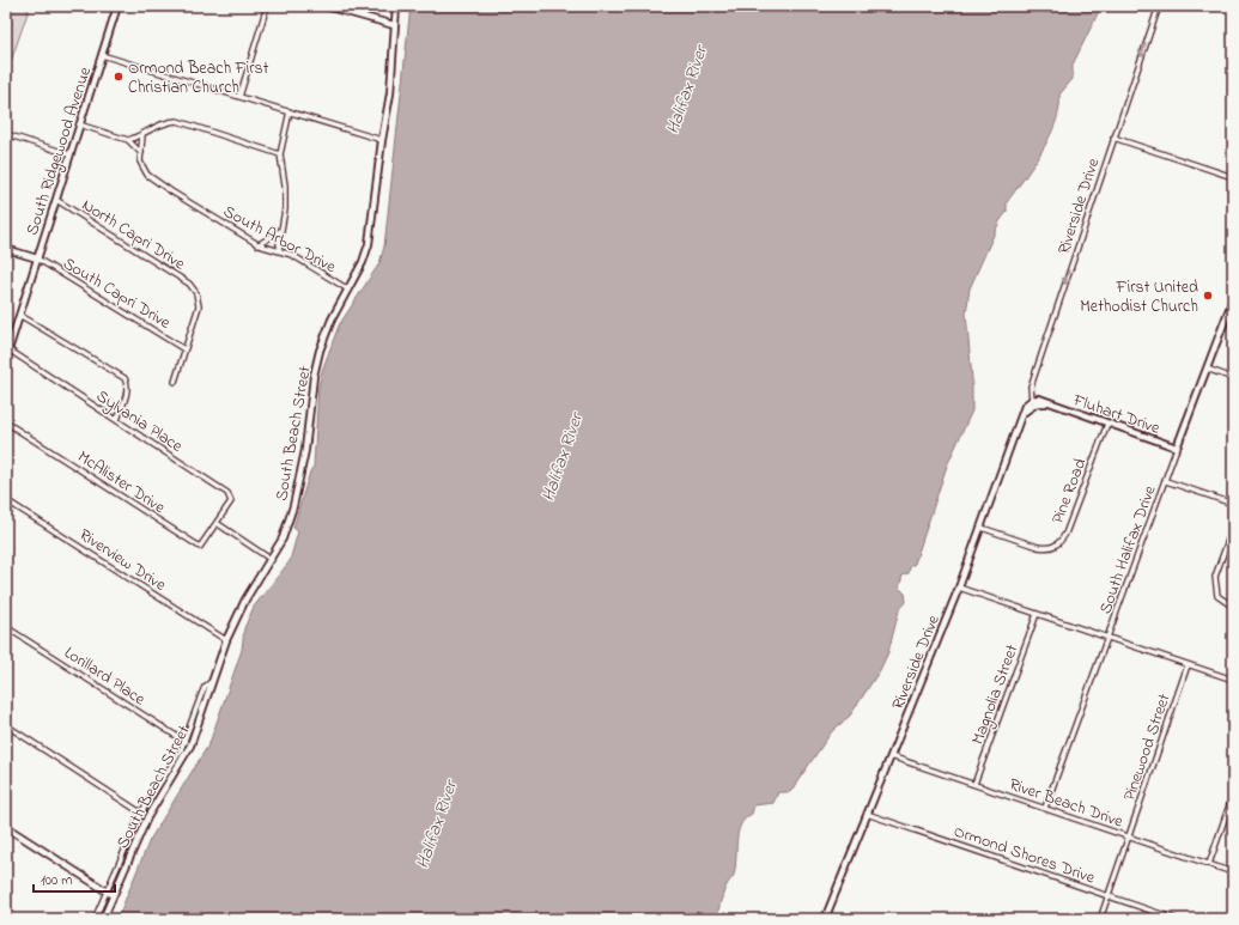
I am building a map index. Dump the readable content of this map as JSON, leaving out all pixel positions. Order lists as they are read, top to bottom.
{
  "streets": {
    "street": [
      "South Ridgewood Avenue",
      "Riverside Drive",
      "North Capri Drive",
      "South Arbor Drive",
      "South Capri Drive",
      "Fluhart Drive",
      "Sylvania Place",
      "South Beach Street",
      "McAlister Drive",
      "Pine Road",
      "South Halifax Drive",
      "Riverview Drive",
      "Lorillard Place",
      "Magnolia Street",
      "Pinewood Street",
      "River Beach Drive",
      "Ormond Shores Drive"
    ]
  },
  "crossings": [
    ["South Ridgewood Avenue", "North Capri Drive"],
    ["South Ridgewood Avenue", "South Arbor Drive"],
    ["South Ridgewood Avenue", "South Capri Drive"],
    ["South Ridgewood Avenue", "Sylvania Place"],
    ["Riverside Drive", "Fluhart Drive"],
    ["Riverside Drive", "Pine Road"],
    ["Riverside Drive", "River Beach Drive"],
    ["Riverside Drive", "Ormond Shores Drive"],
    ["North Capri Drive", "South Capri Drive"],
    ["South Arbor Drive", "South Beach Street"],
    ["Fluhart Drive", "Pine Road"],
    ["Fluhart Drive", "South Halifax Drive"],
    ["Sylvania Place", "McAlister Drive"],
    ["South Beach Street", "Riverview Drive"],
    ["South Beach Street", "Lorillard Place"],
    ["South Halifax Drive", "River Beach Drive"],
    ["Magnolia Street", "River Beach Drive"],
    ["Pinewood Street", "River Beach Drive"],
    ["Pinewood Street", "Ormond Shores Drive"]
  ],
  "one_way": ["Riverside Drive"],
  "water": ["Halifax River"],
  "places": ["Ormond Beach First Christian Church", "First United Methodist Church"],
  "scale_bar": "100 m"
}
